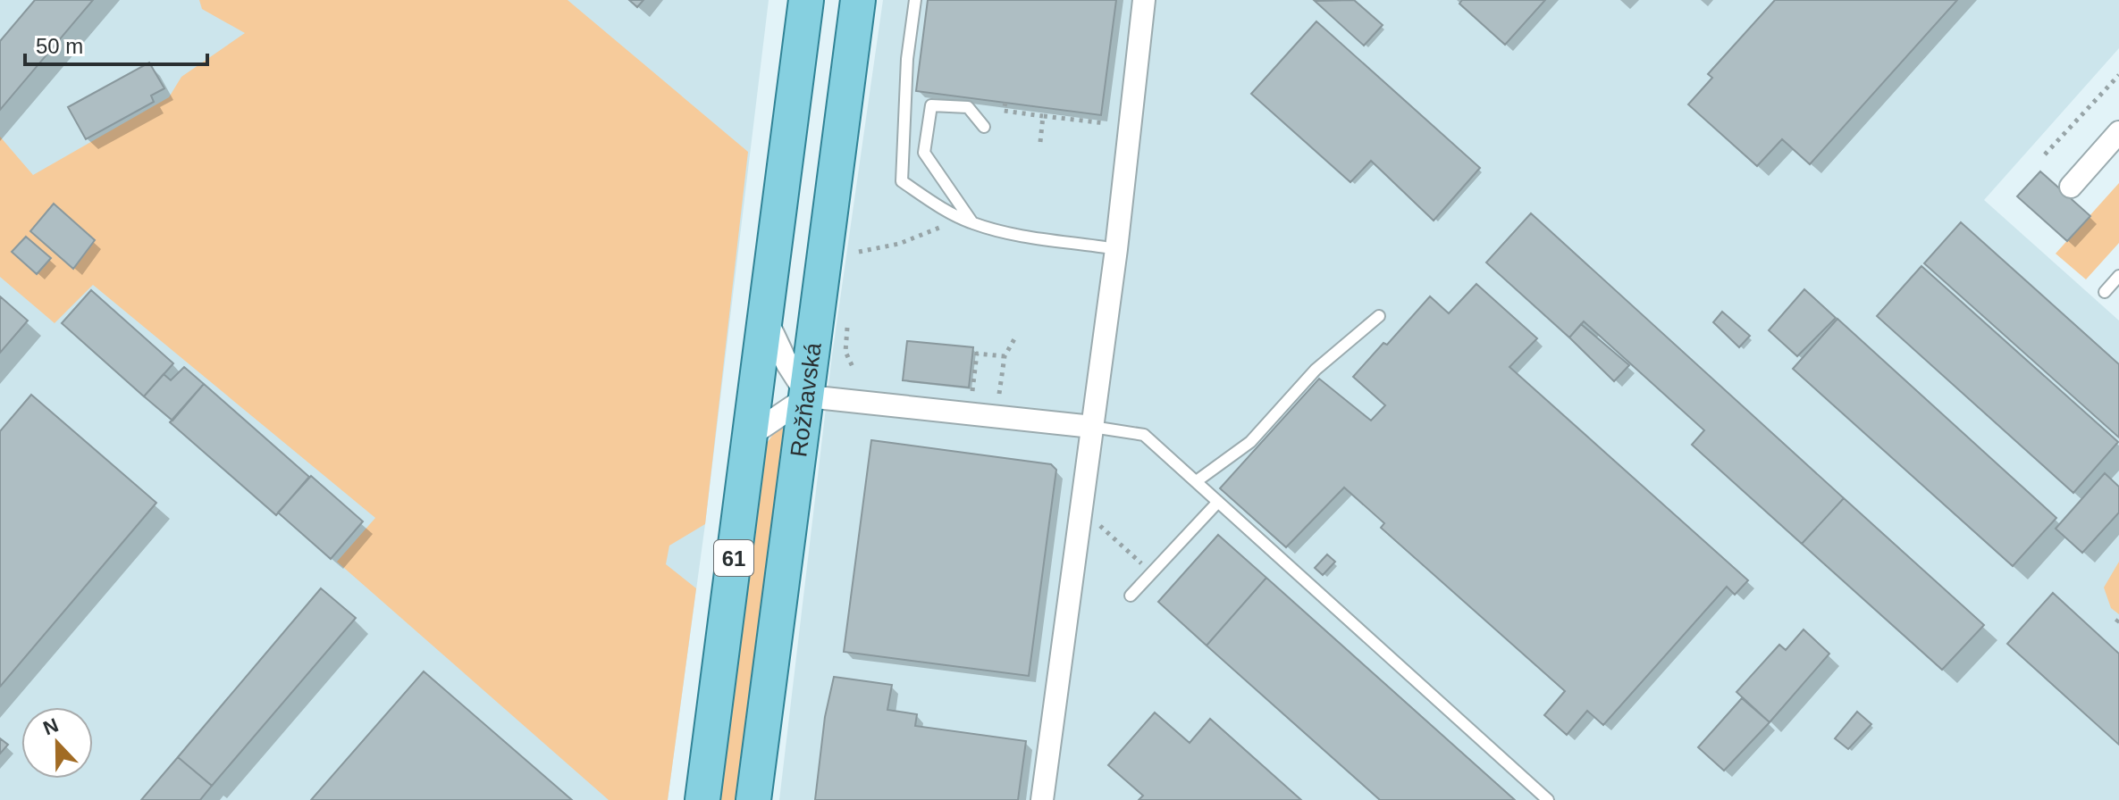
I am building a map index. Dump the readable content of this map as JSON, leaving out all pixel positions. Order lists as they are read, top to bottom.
{
  "streets": {
    "main road": ["Rožňavská", "61"]
  },
  "scale_bar": "50 m",
  "north": "top"
}
